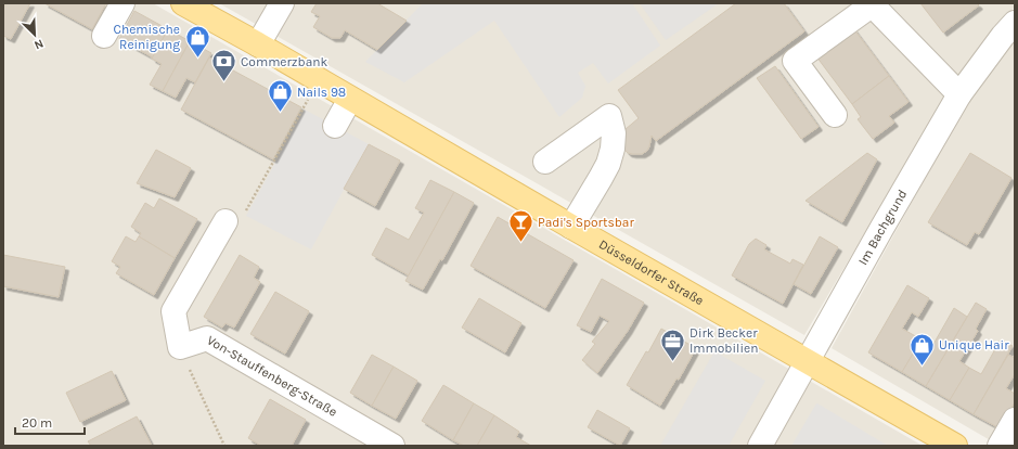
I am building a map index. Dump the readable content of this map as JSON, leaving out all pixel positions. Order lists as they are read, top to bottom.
{
  "streets": {
    "main road": ["Düsseldorfer Straße"],
    "street": ["Im Bachgrund", "Von-Stauffenberg-Straße"]
  },
  "crossings": [
    ["Im Bachgrund", "Düsseldorfer Straße"]
  ],
  "places": {
    "shop": ["Chemische Reinigung", "Nails 98", "Unique Hair"],
    "bank": ["Commerzbank"],
    "bar": ["Padi's Sportsbar"],
    "office": ["Dirk Becker Immobilien"]
  },
  "scale_bar": "20 m",
  "north": "bottom right"
}
